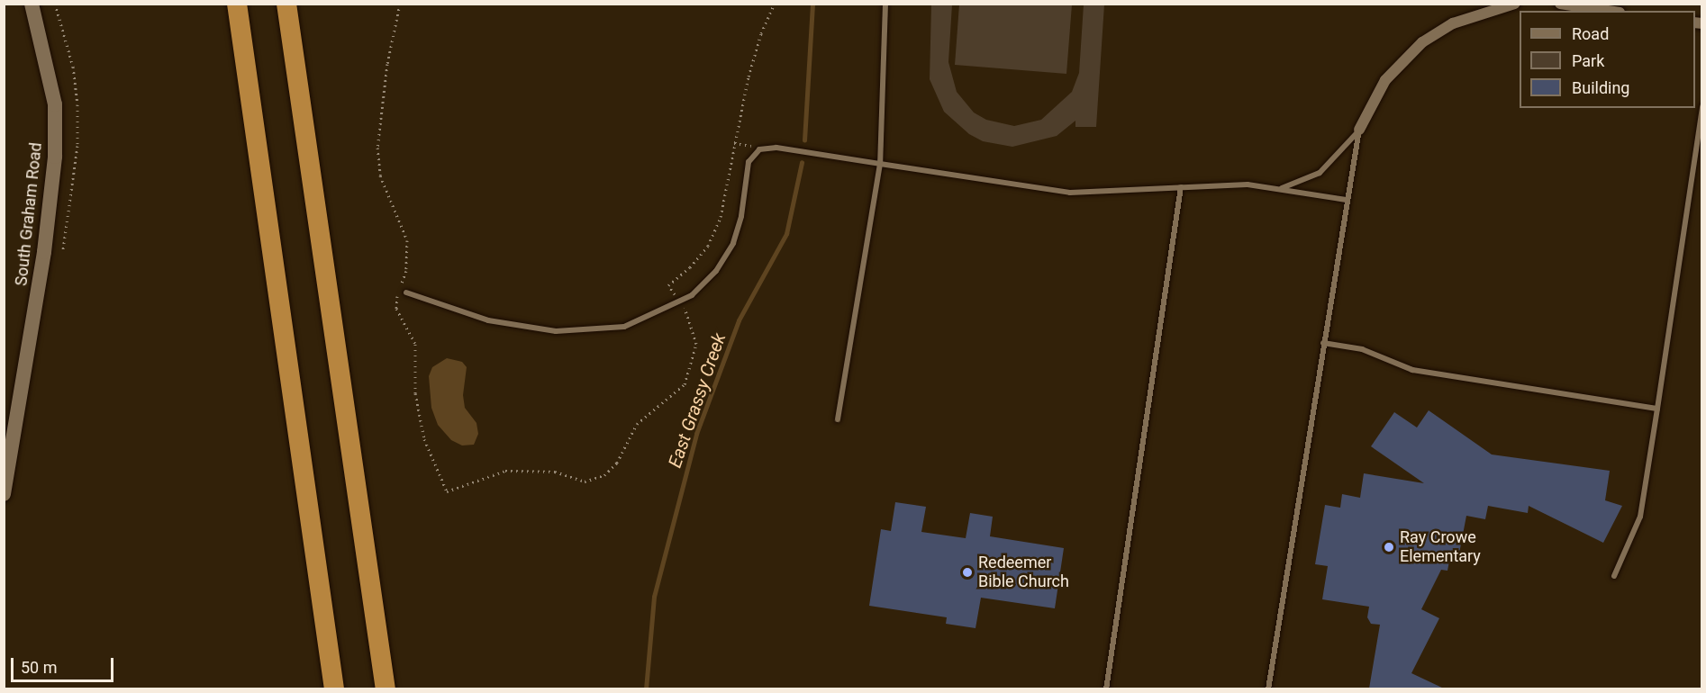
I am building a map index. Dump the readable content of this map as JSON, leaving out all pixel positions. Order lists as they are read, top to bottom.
{
  "streets": {
    "street": ["South Graham Road"]
  },
  "water": ["East Grassy Creek"],
  "places": ["Ray Crowe Elementary", "Redeemer Bible Church"],
  "legend": ["Road", "Park", "Building"],
  "scale_bar": "50 m"
}
